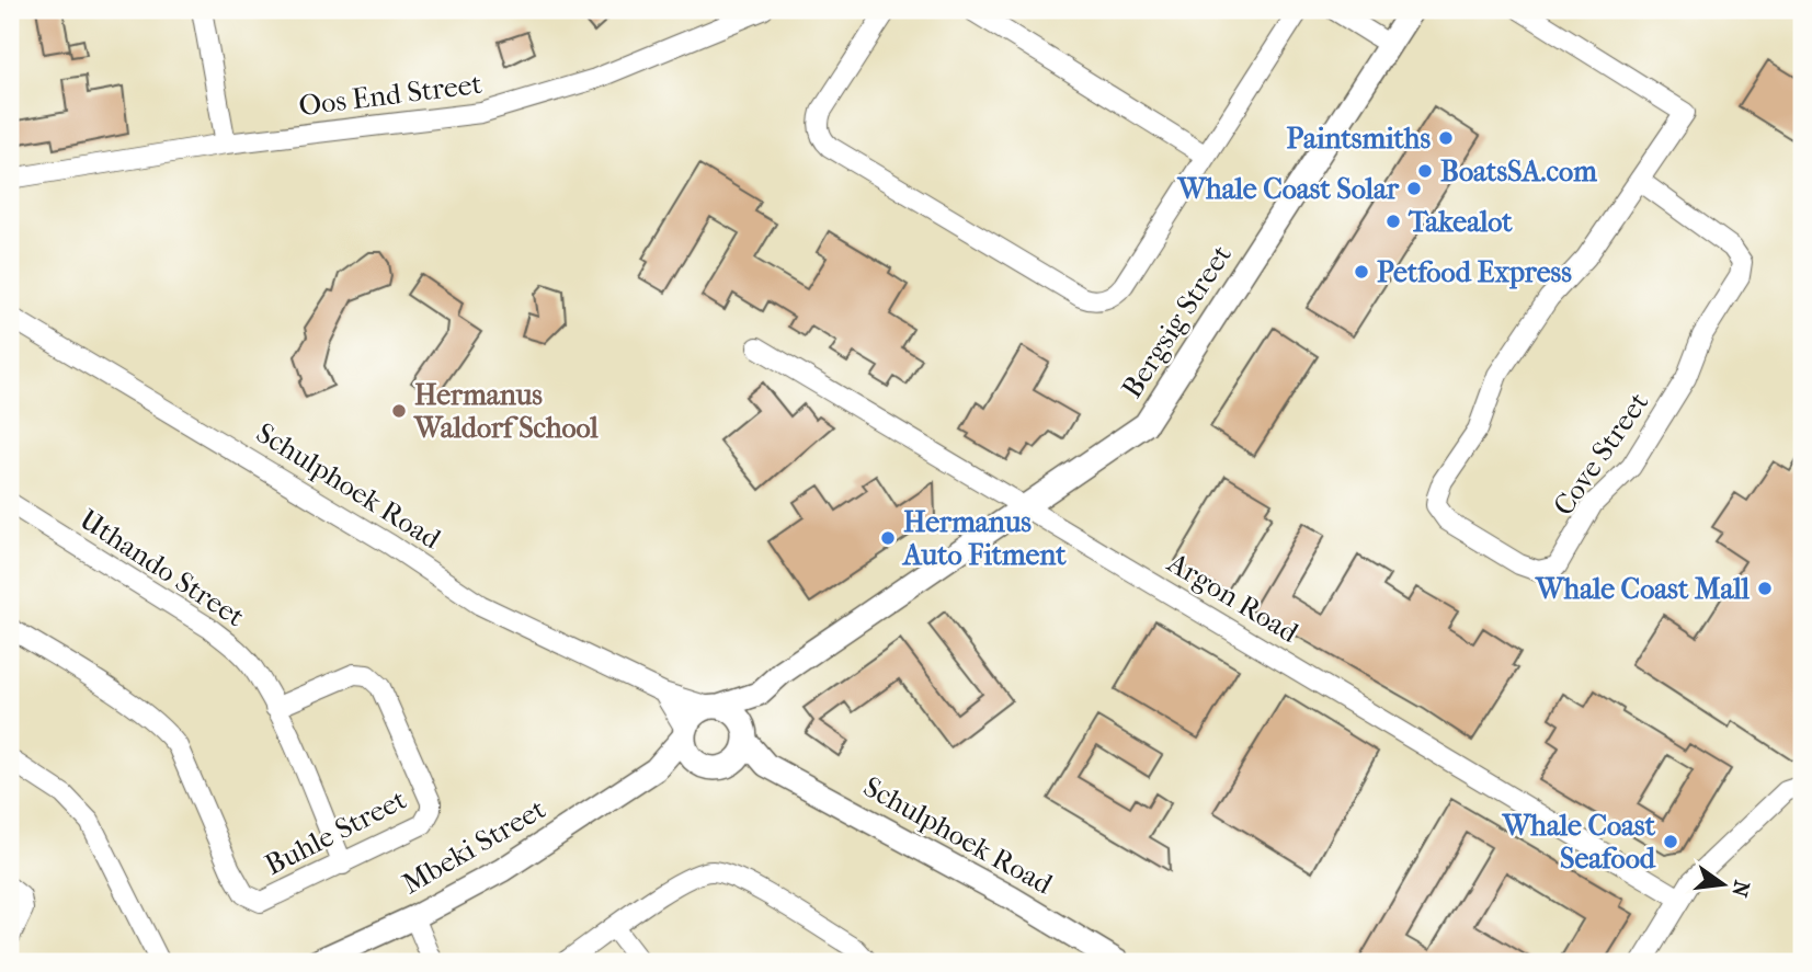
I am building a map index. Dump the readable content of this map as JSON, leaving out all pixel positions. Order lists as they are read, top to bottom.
{
  "streets": {
    "street": [
      "Oos End Street",
      "Bergsig Street",
      "Cove Street",
      "Schulphoek Road",
      "Uthando Street",
      "Argon Road",
      "Buhle Street",
      "Mbeki Street"
    ]
  },
  "crossings": [
    ["Bergsig Street", "Schulphoek Road"],
    ["Bergsig Street", "Argon Road"],
    ["Bergsig Street", "Mbeki Street"],
    ["Schulphoek Road", "Mbeki Street"],
    ["Uthando Street", "Buhle Street"]
  ],
  "places": [
    "Paintsmiths",
    "BoatsSA.com",
    "Whale Coast Solar",
    "Takealot",
    "Petfood Express",
    "Hermanus Waldorf School",
    "Hermanus Auto Fitment",
    "Whale Coast Mall",
    "Whale Coast Seafood"
  ],
  "north": "right"
}
